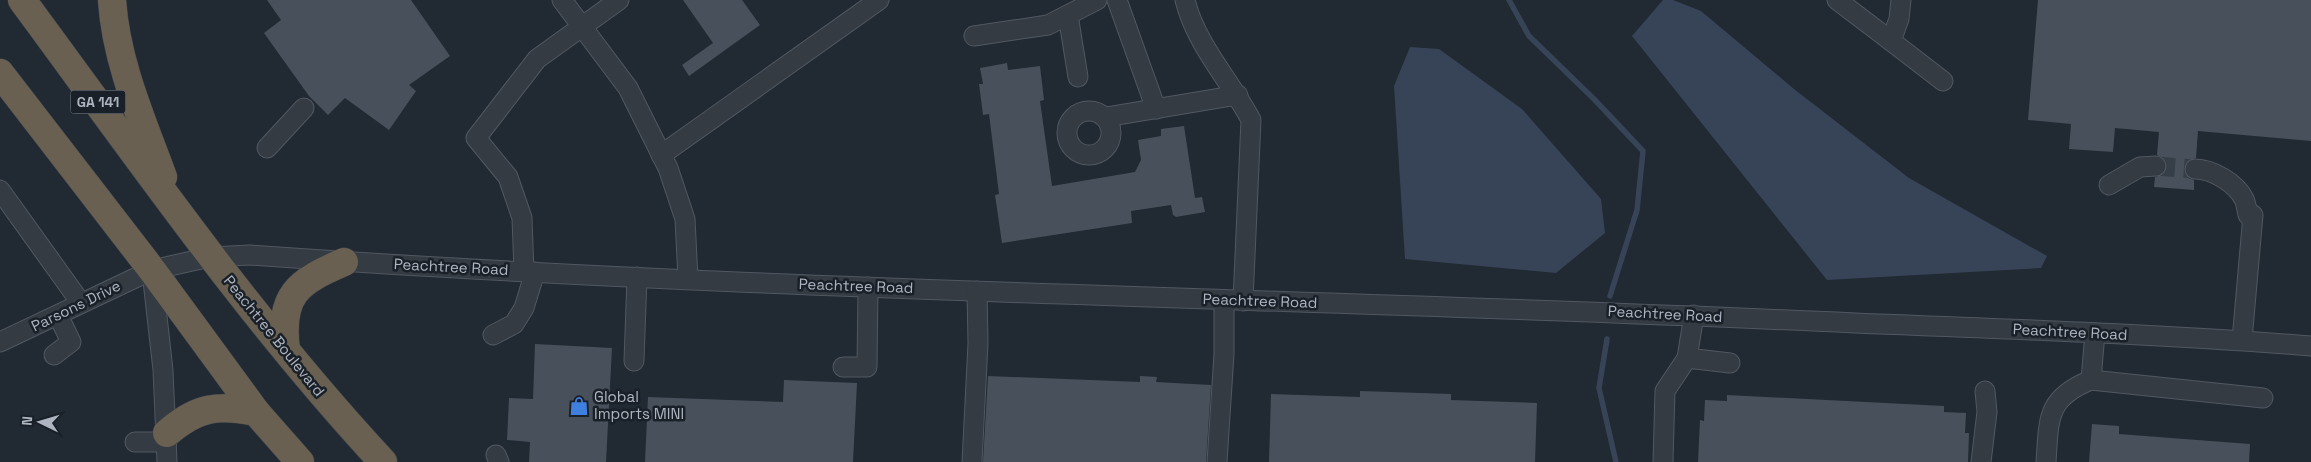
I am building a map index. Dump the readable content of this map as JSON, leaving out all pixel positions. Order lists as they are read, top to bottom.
{
  "streets": {
    "highway": ["GA 141", "Peachtree Boulevard"],
    "street": ["Peachtree Road", "Parsons Drive"]
  },
  "crossings": [
    ["GA 141", "Peachtree Boulevard"],
    ["Peachtree Road", "Parsons Drive"],
    ["Peachtree Road", "Peachtree Boulevard"],
    ["Parsons Drive", "Peachtree Boulevard"]
  ],
  "places": {
    "shop": ["Global Imports MINI"]
  },
  "north": "left"
}
